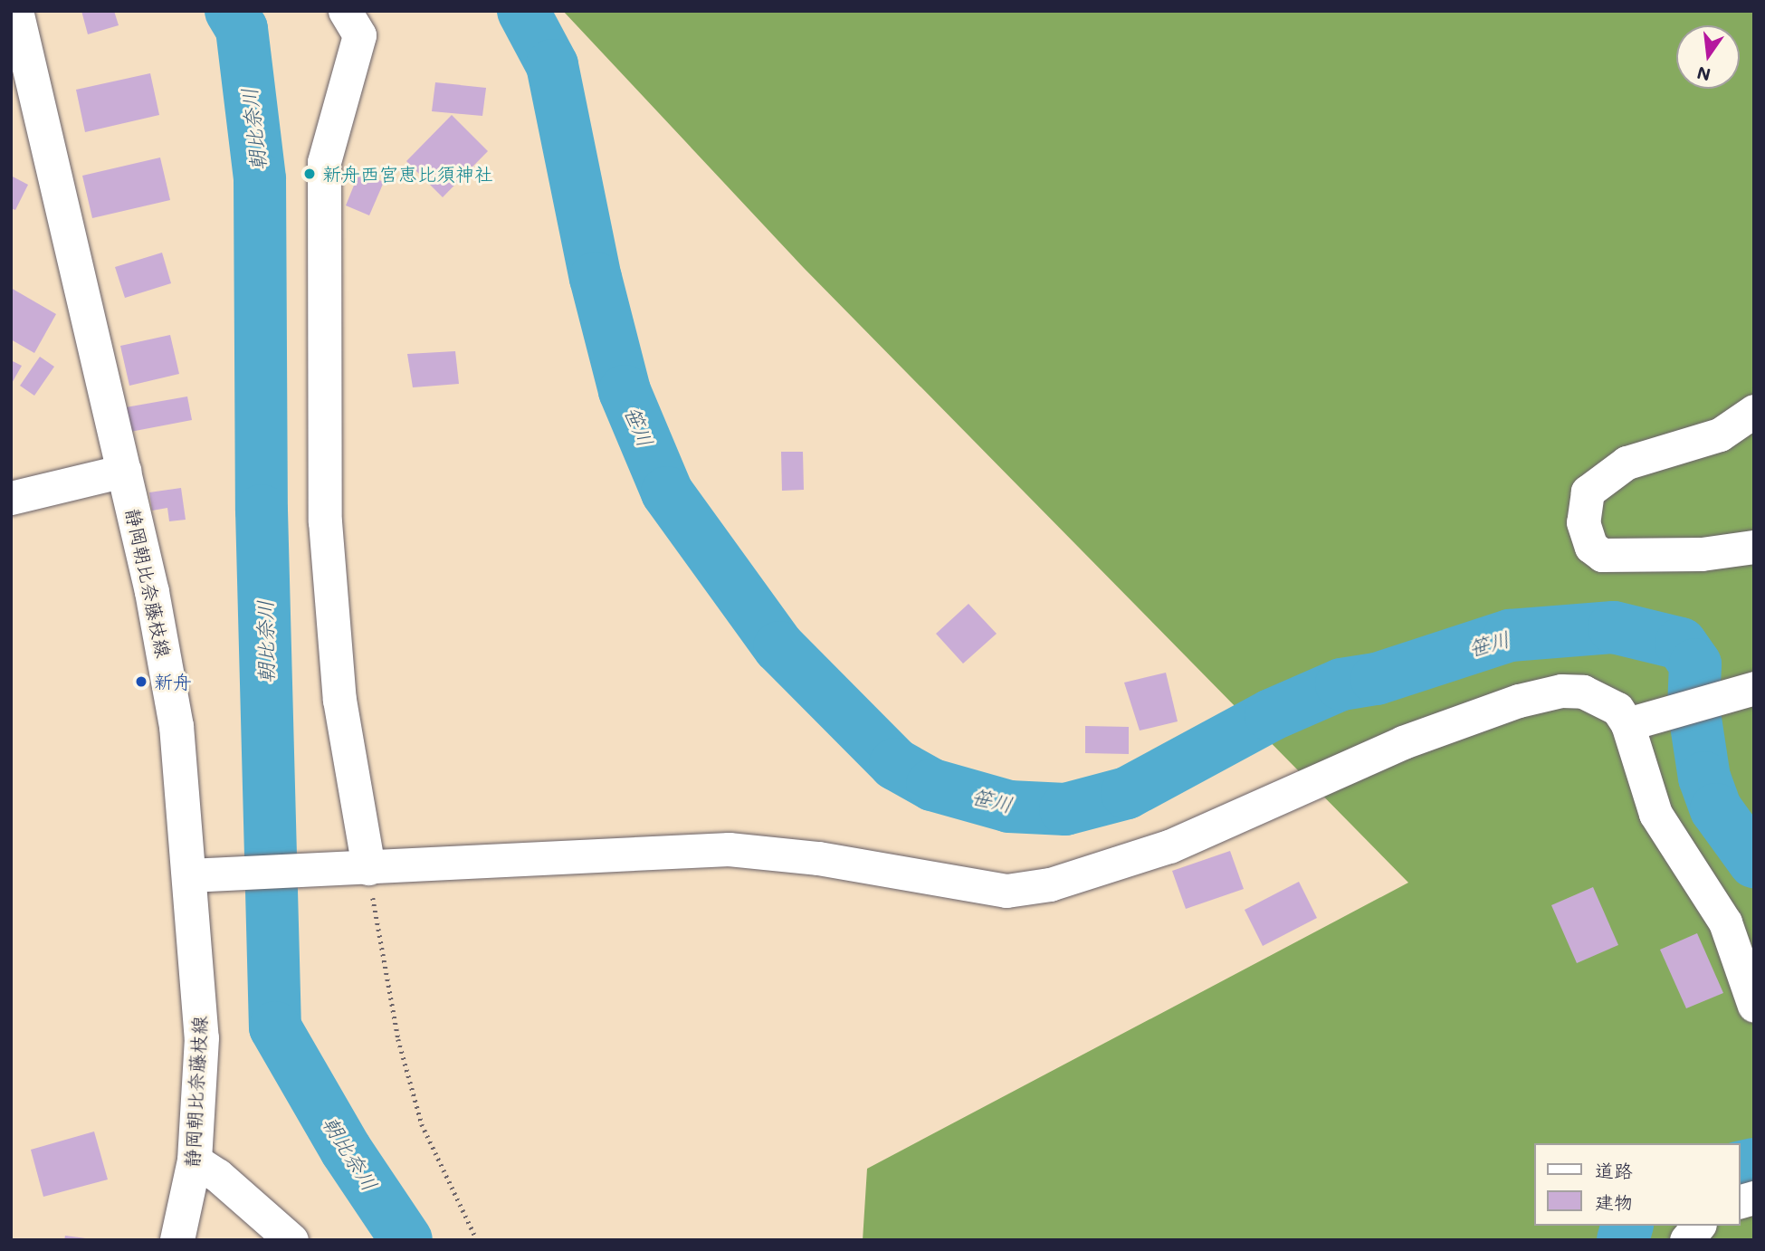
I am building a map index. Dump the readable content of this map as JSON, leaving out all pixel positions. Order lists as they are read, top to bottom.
{
  "streets": {
    "main road": ["静岡朝比奈藤枝線"]
  },
  "water": ["朝比奈川", "笹川"],
  "places": ["新舟西宮恵比須神社", "新舟"],
  "legend": ["道路", "建物"],
  "north": "bottom"
}
